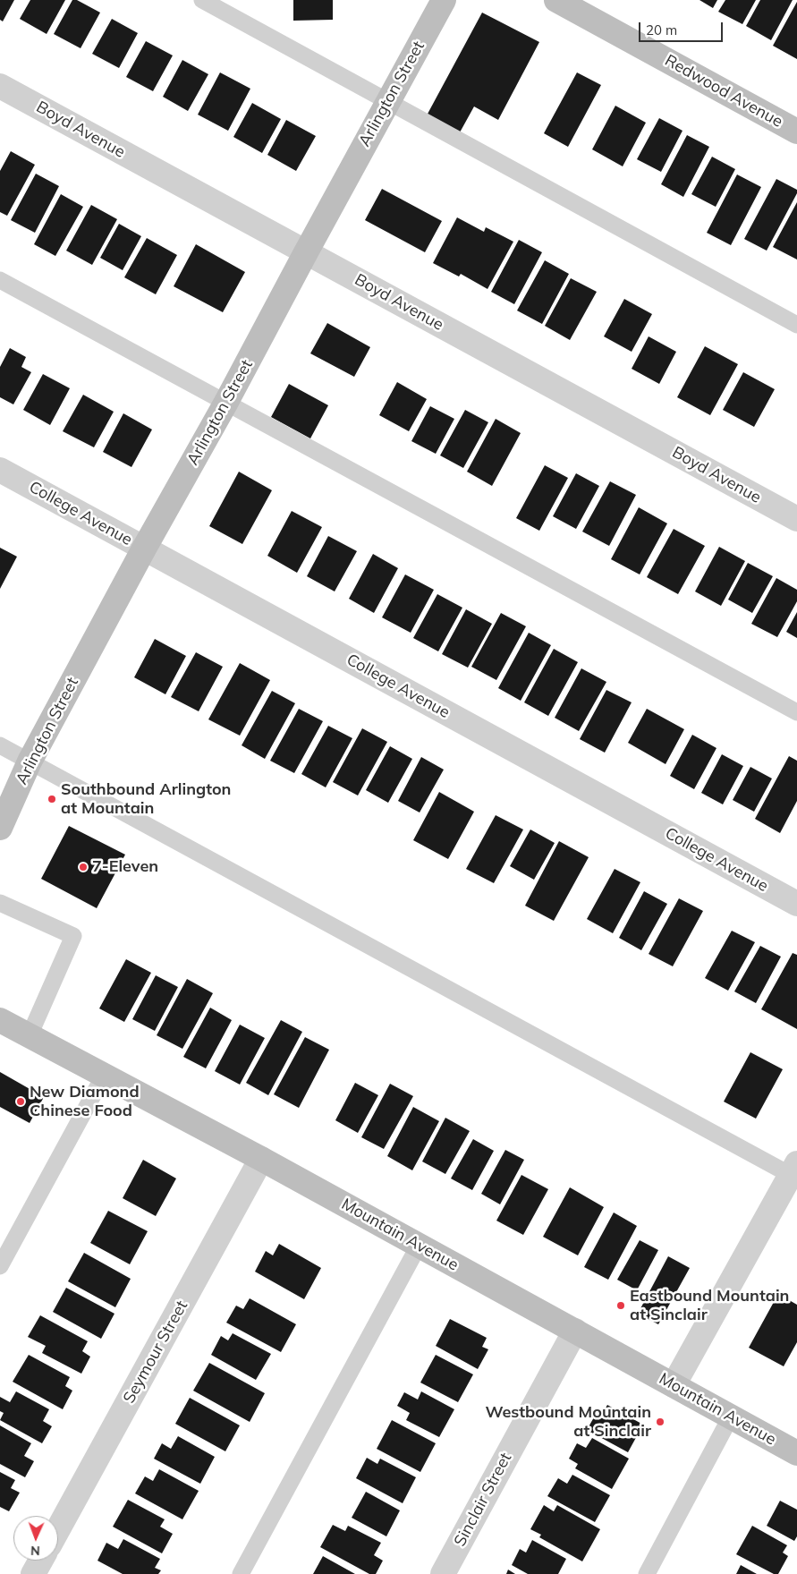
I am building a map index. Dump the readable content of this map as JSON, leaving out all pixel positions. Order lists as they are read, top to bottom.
{
  "streets": {
    "main road": ["Redwood Avenue", "Arlington Street", "Mountain Avenue"],
    "street": [
      "Boyd Avenue",
      "College Avenue",
      "Seymour Street",
      "Sinclair Street"
    ]
  },
  "crossings": [
    ["Arlington Street", "Boyd Avenue"],
    ["Arlington Street", "College Avenue"],
    ["Mountain Avenue", "Seymour Street"],
    ["Mountain Avenue", "Sinclair Street"]
  ],
  "places": [
    "Southbound Arlington at Mountain",
    "7-Eleven",
    "New Diamond Chinese Food",
    "Eastbound Mountain at Sinclair",
    "Westbound Mountain at Sinclair"
  ],
  "scale_bar": "20 m",
  "north": "bottom"
}
